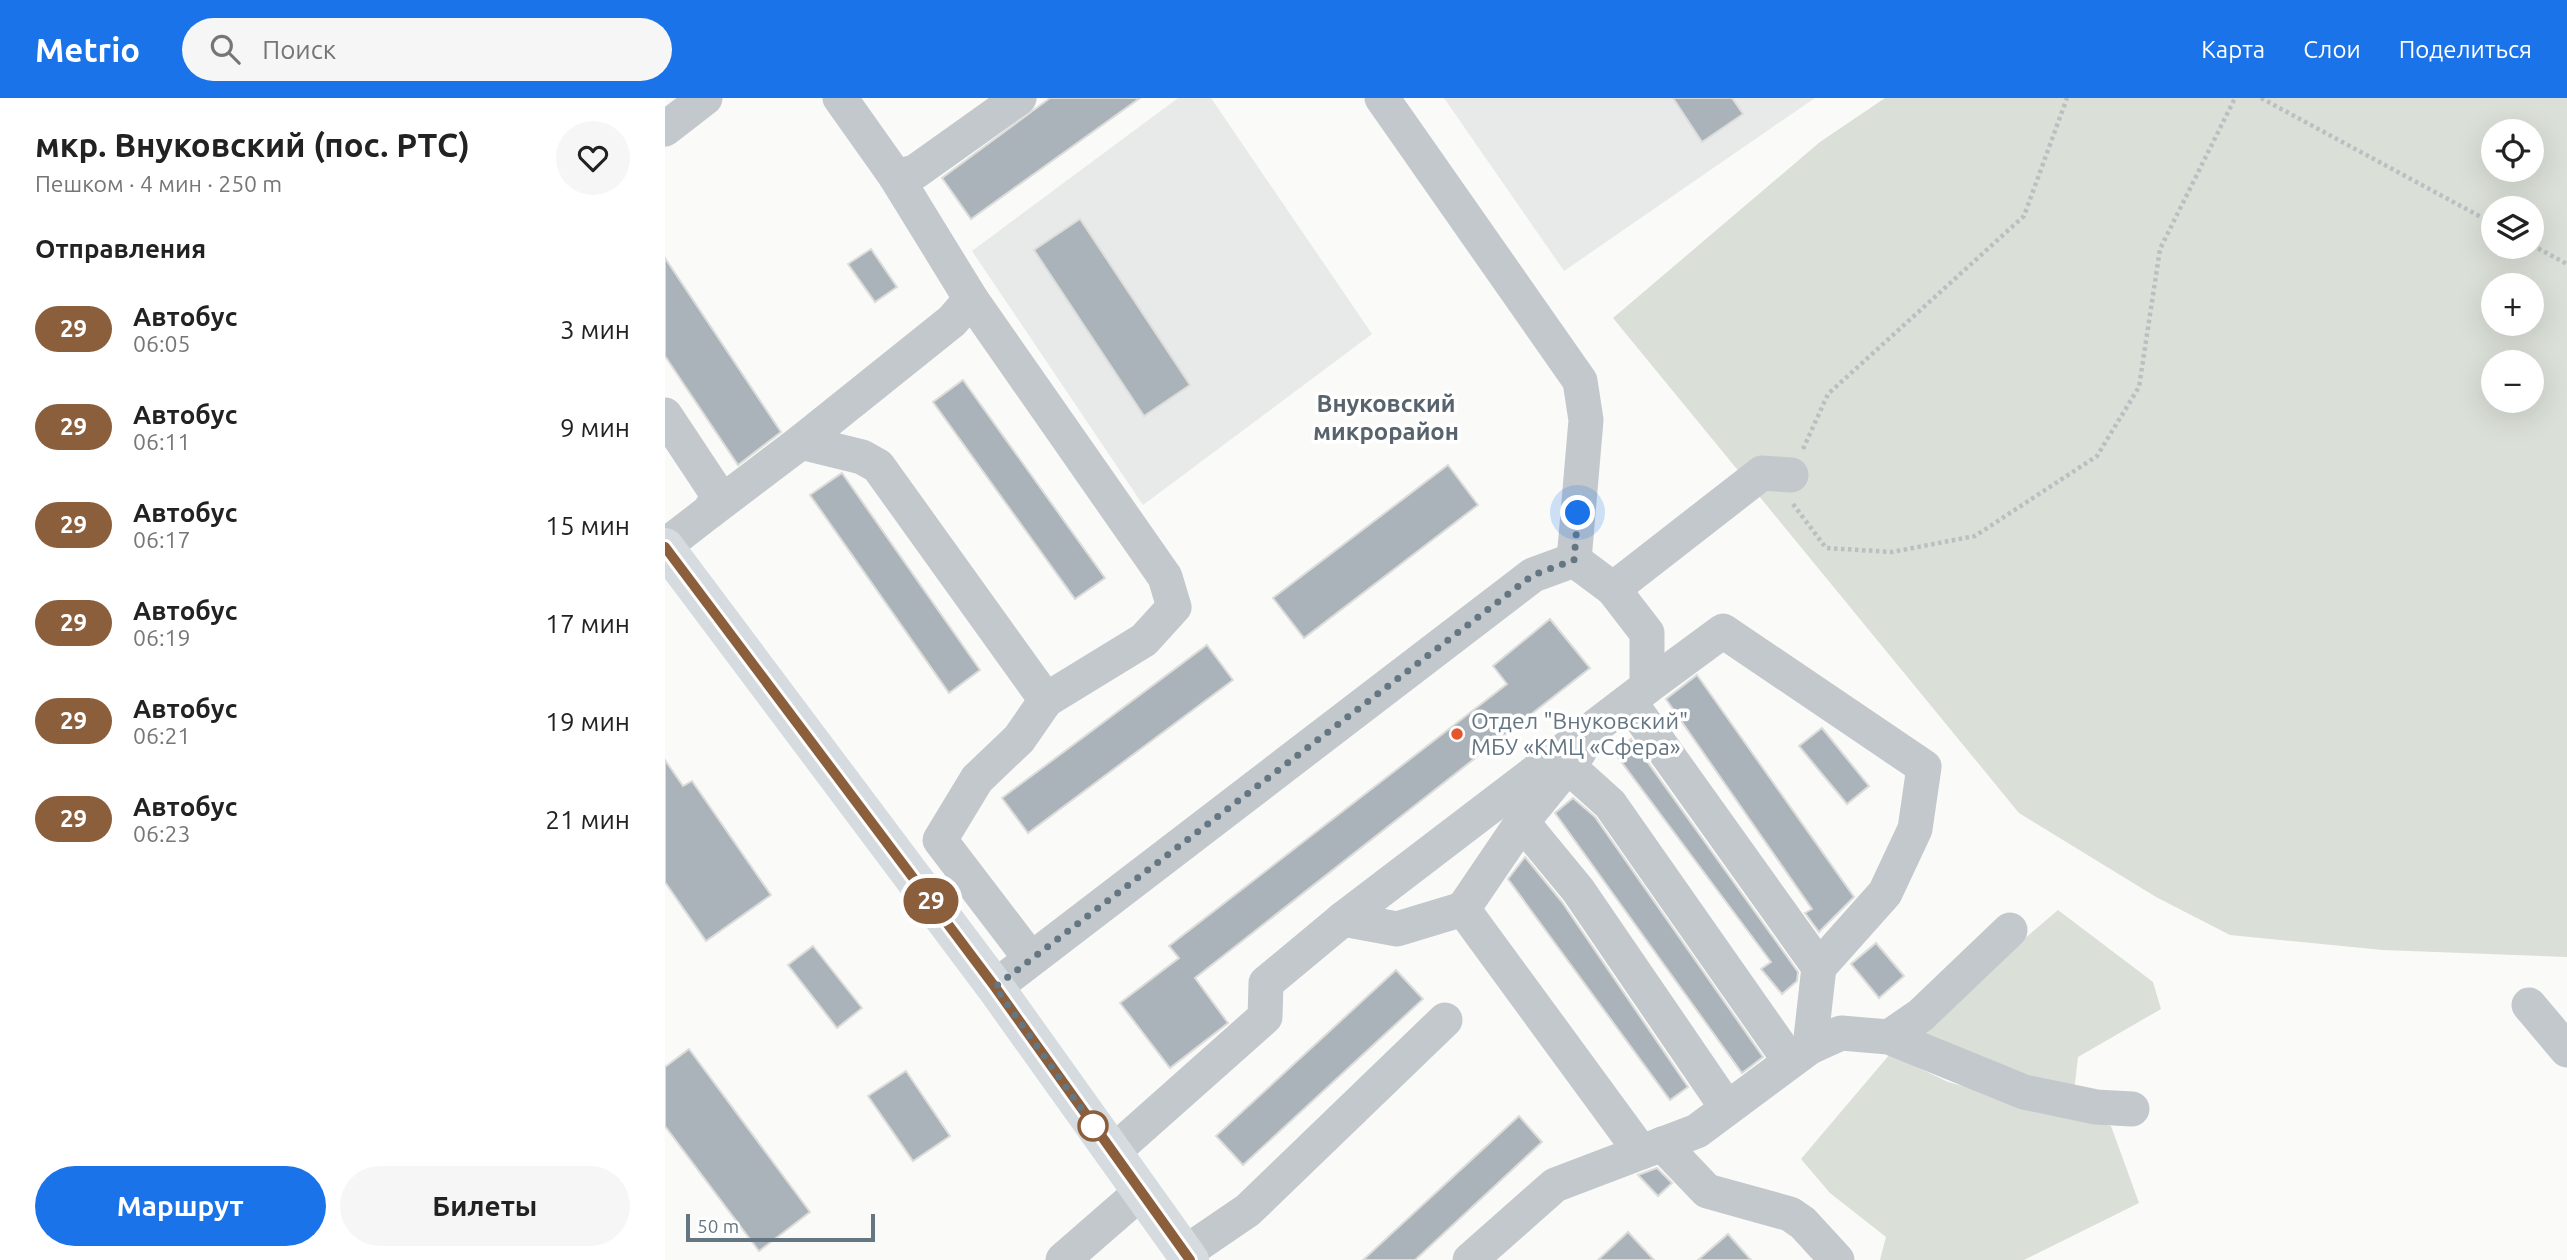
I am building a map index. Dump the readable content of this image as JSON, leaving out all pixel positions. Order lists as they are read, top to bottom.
{
  "districts": ["Внуковский микрорайон"],
  "places": ["Отдел \"Внуковский\" МБУ «КМЦ «Сфера»"],
  "lines": ["bus line 29"],
  "scale_bar": "50 m",
  "page": {
    "header": "Metrio",
    "search": "Поиск",
    "nav": ["Карта", "Слои", "Поделиться"],
    "heading": [
      ["мкр. Внуковский (пос. РТС)", "Пешком · 4 мин · 250 m"],
      "Отправления"
    ],
    "on_map": "29",
    "map_buttons": ["+", "−"],
    "list": [
      {
        "mark": "29",
        "name": "Автобус",
        "note": "06:05",
        "value": "3 мин"
      },
      {
        "mark": "29",
        "name": "Автобус",
        "note": "06:11",
        "value": "9 мин"
      },
      {
        "mark": "29",
        "name": "Автобус",
        "note": "06:17",
        "value": "15 мин"
      },
      {
        "mark": "29",
        "name": "Автобус",
        "note": "06:19",
        "value": "17 мин"
      },
      {
        "mark": "29",
        "name": "Автобус",
        "note": "06:21",
        "value": "19 мин"
      },
      {
        "mark": "29",
        "name": "Автобус",
        "note": "06:23",
        "value": "21 мин"
      }
    ],
    "buttons": ["Маршрут", "Билеты"],
    "scale": "50 m"
  }
}
